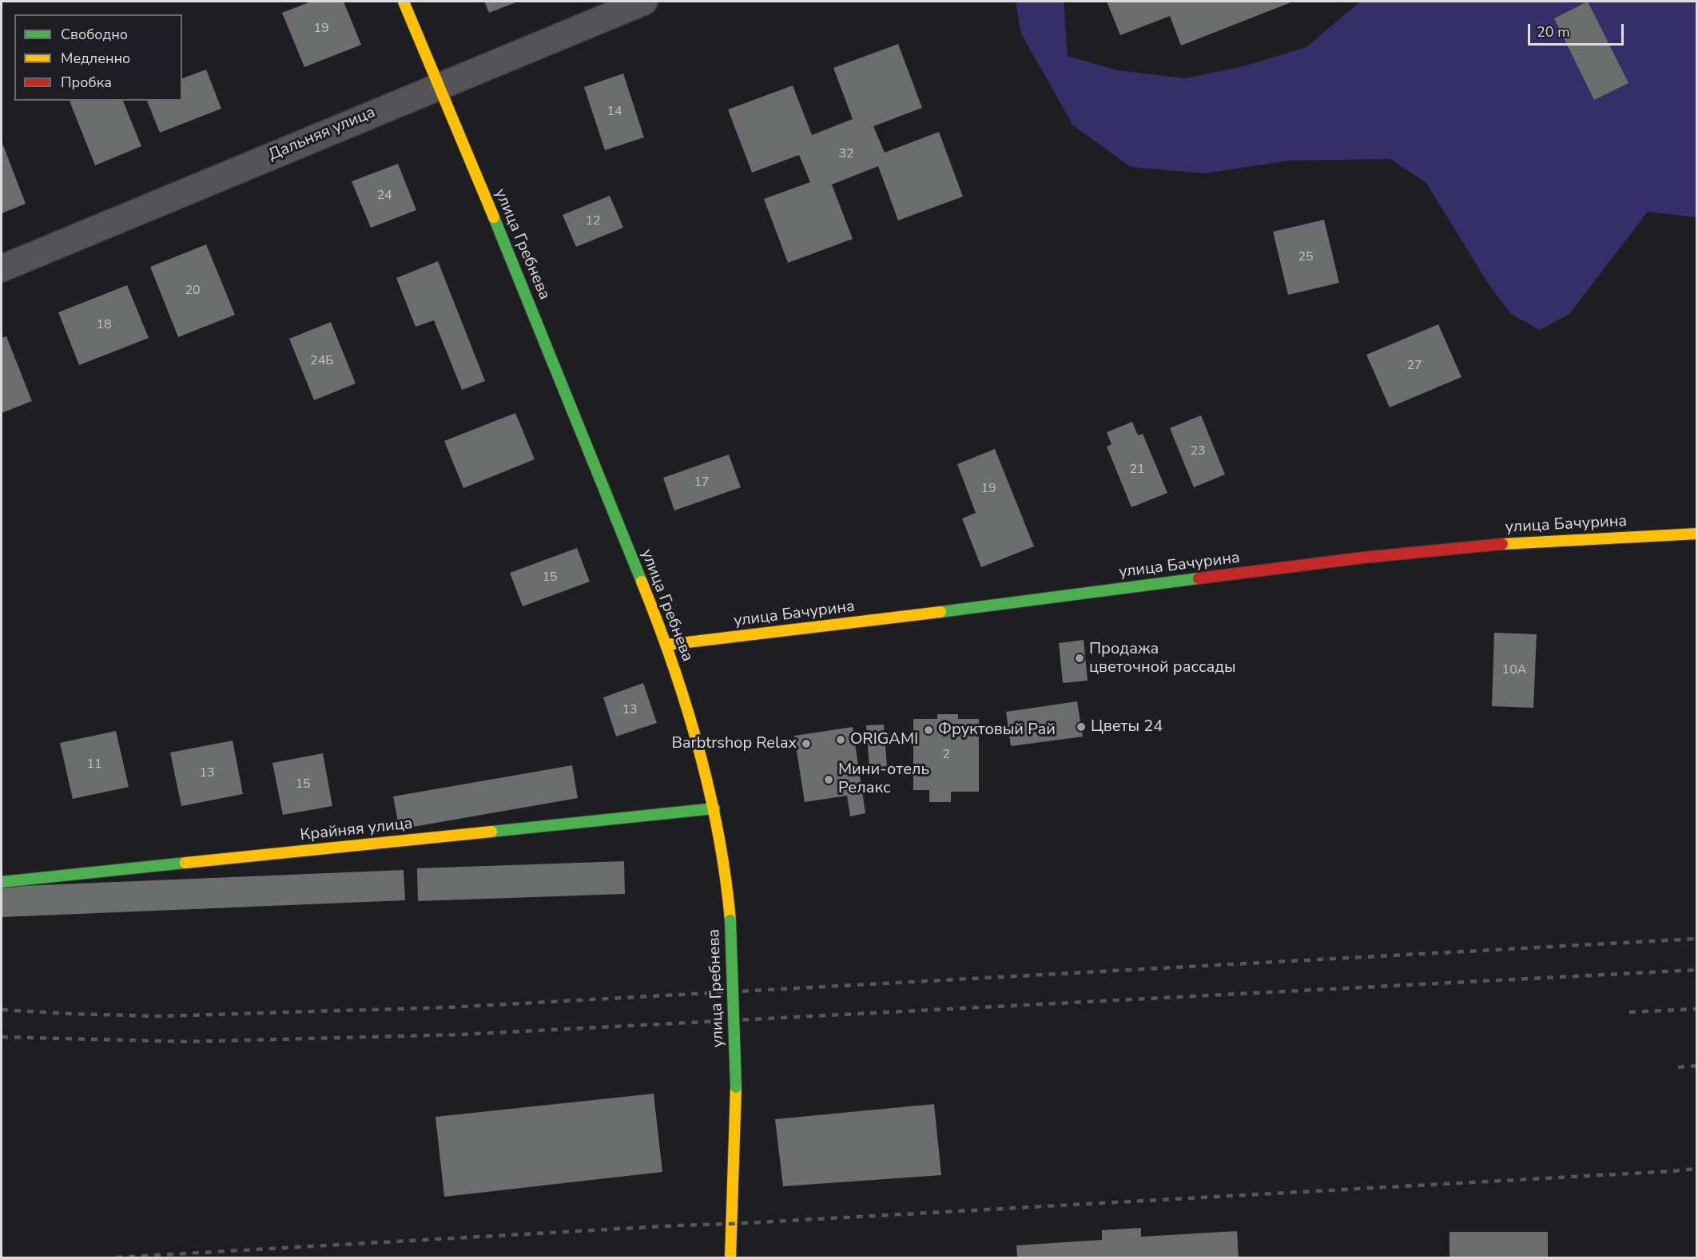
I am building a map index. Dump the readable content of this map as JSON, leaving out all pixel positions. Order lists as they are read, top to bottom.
{
  "streets": {
    "street": [
      "Дальняя улица",
      "улица Гребнева",
      "улица Бачурина",
      "Крайняя улица"
    ]
  },
  "crossings": [
    ["Дальняя улица", "улица Гребнева"],
    ["улица Гребнева", "улица Бачурина"],
    ["улица Гребнева", "Крайняя улица"]
  ],
  "places": [
    "Продажа цветочной рассады",
    "Цветы 24",
    "Фруктовый Рай",
    "ORIGAMI",
    "Barbtrshop Relax",
    "Мини-отель Релакс"
  ],
  "house_numbers": [
    "19",
    "14",
    "32",
    "24",
    "12",
    "25",
    "20",
    "18",
    "24Б",
    "27",
    "23",
    "21",
    "17",
    "19",
    "15",
    "10А",
    "13",
    "2",
    "11",
    "13",
    "15"
  ],
  "legend": ["Свободно", "Медленно", "Пробка"],
  "scale_bar": "20 m"
}
